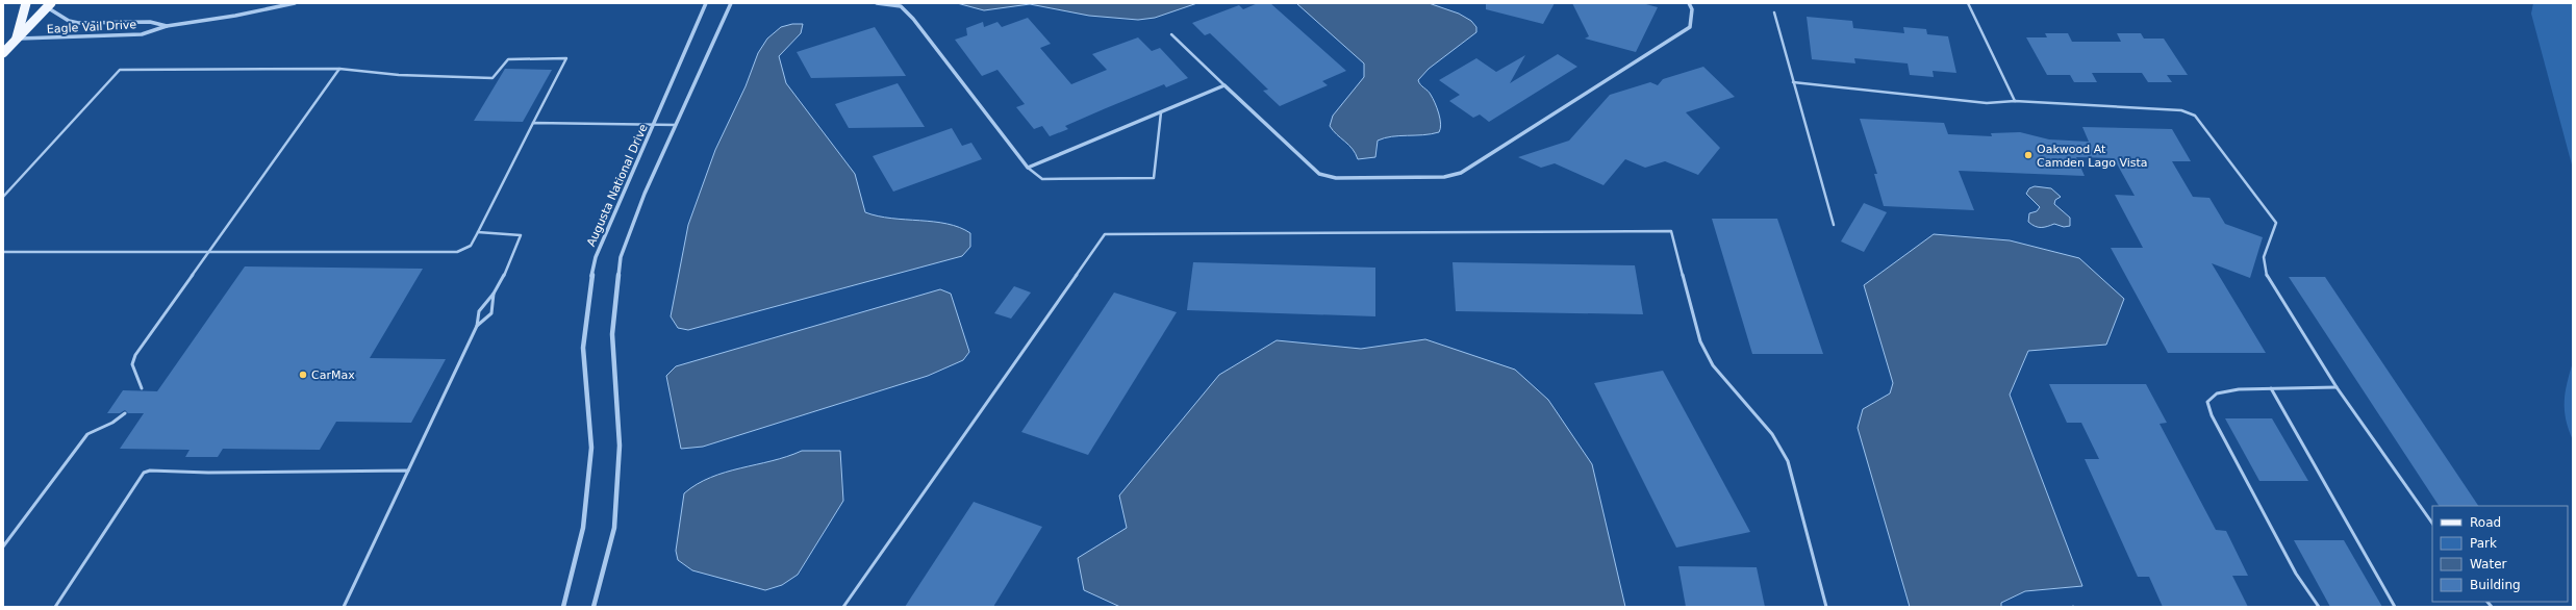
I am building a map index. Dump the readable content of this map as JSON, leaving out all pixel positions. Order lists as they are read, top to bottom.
{
  "streets": {
    "street": ["Eagle Vail Drive", "Augusta National Drive"]
  },
  "places": ["Oakwood At Camden Lago Vista", "CarMax"],
  "legend": [
    "Road",
    "Park",
    "Water",
    "Building"
  ]
}
